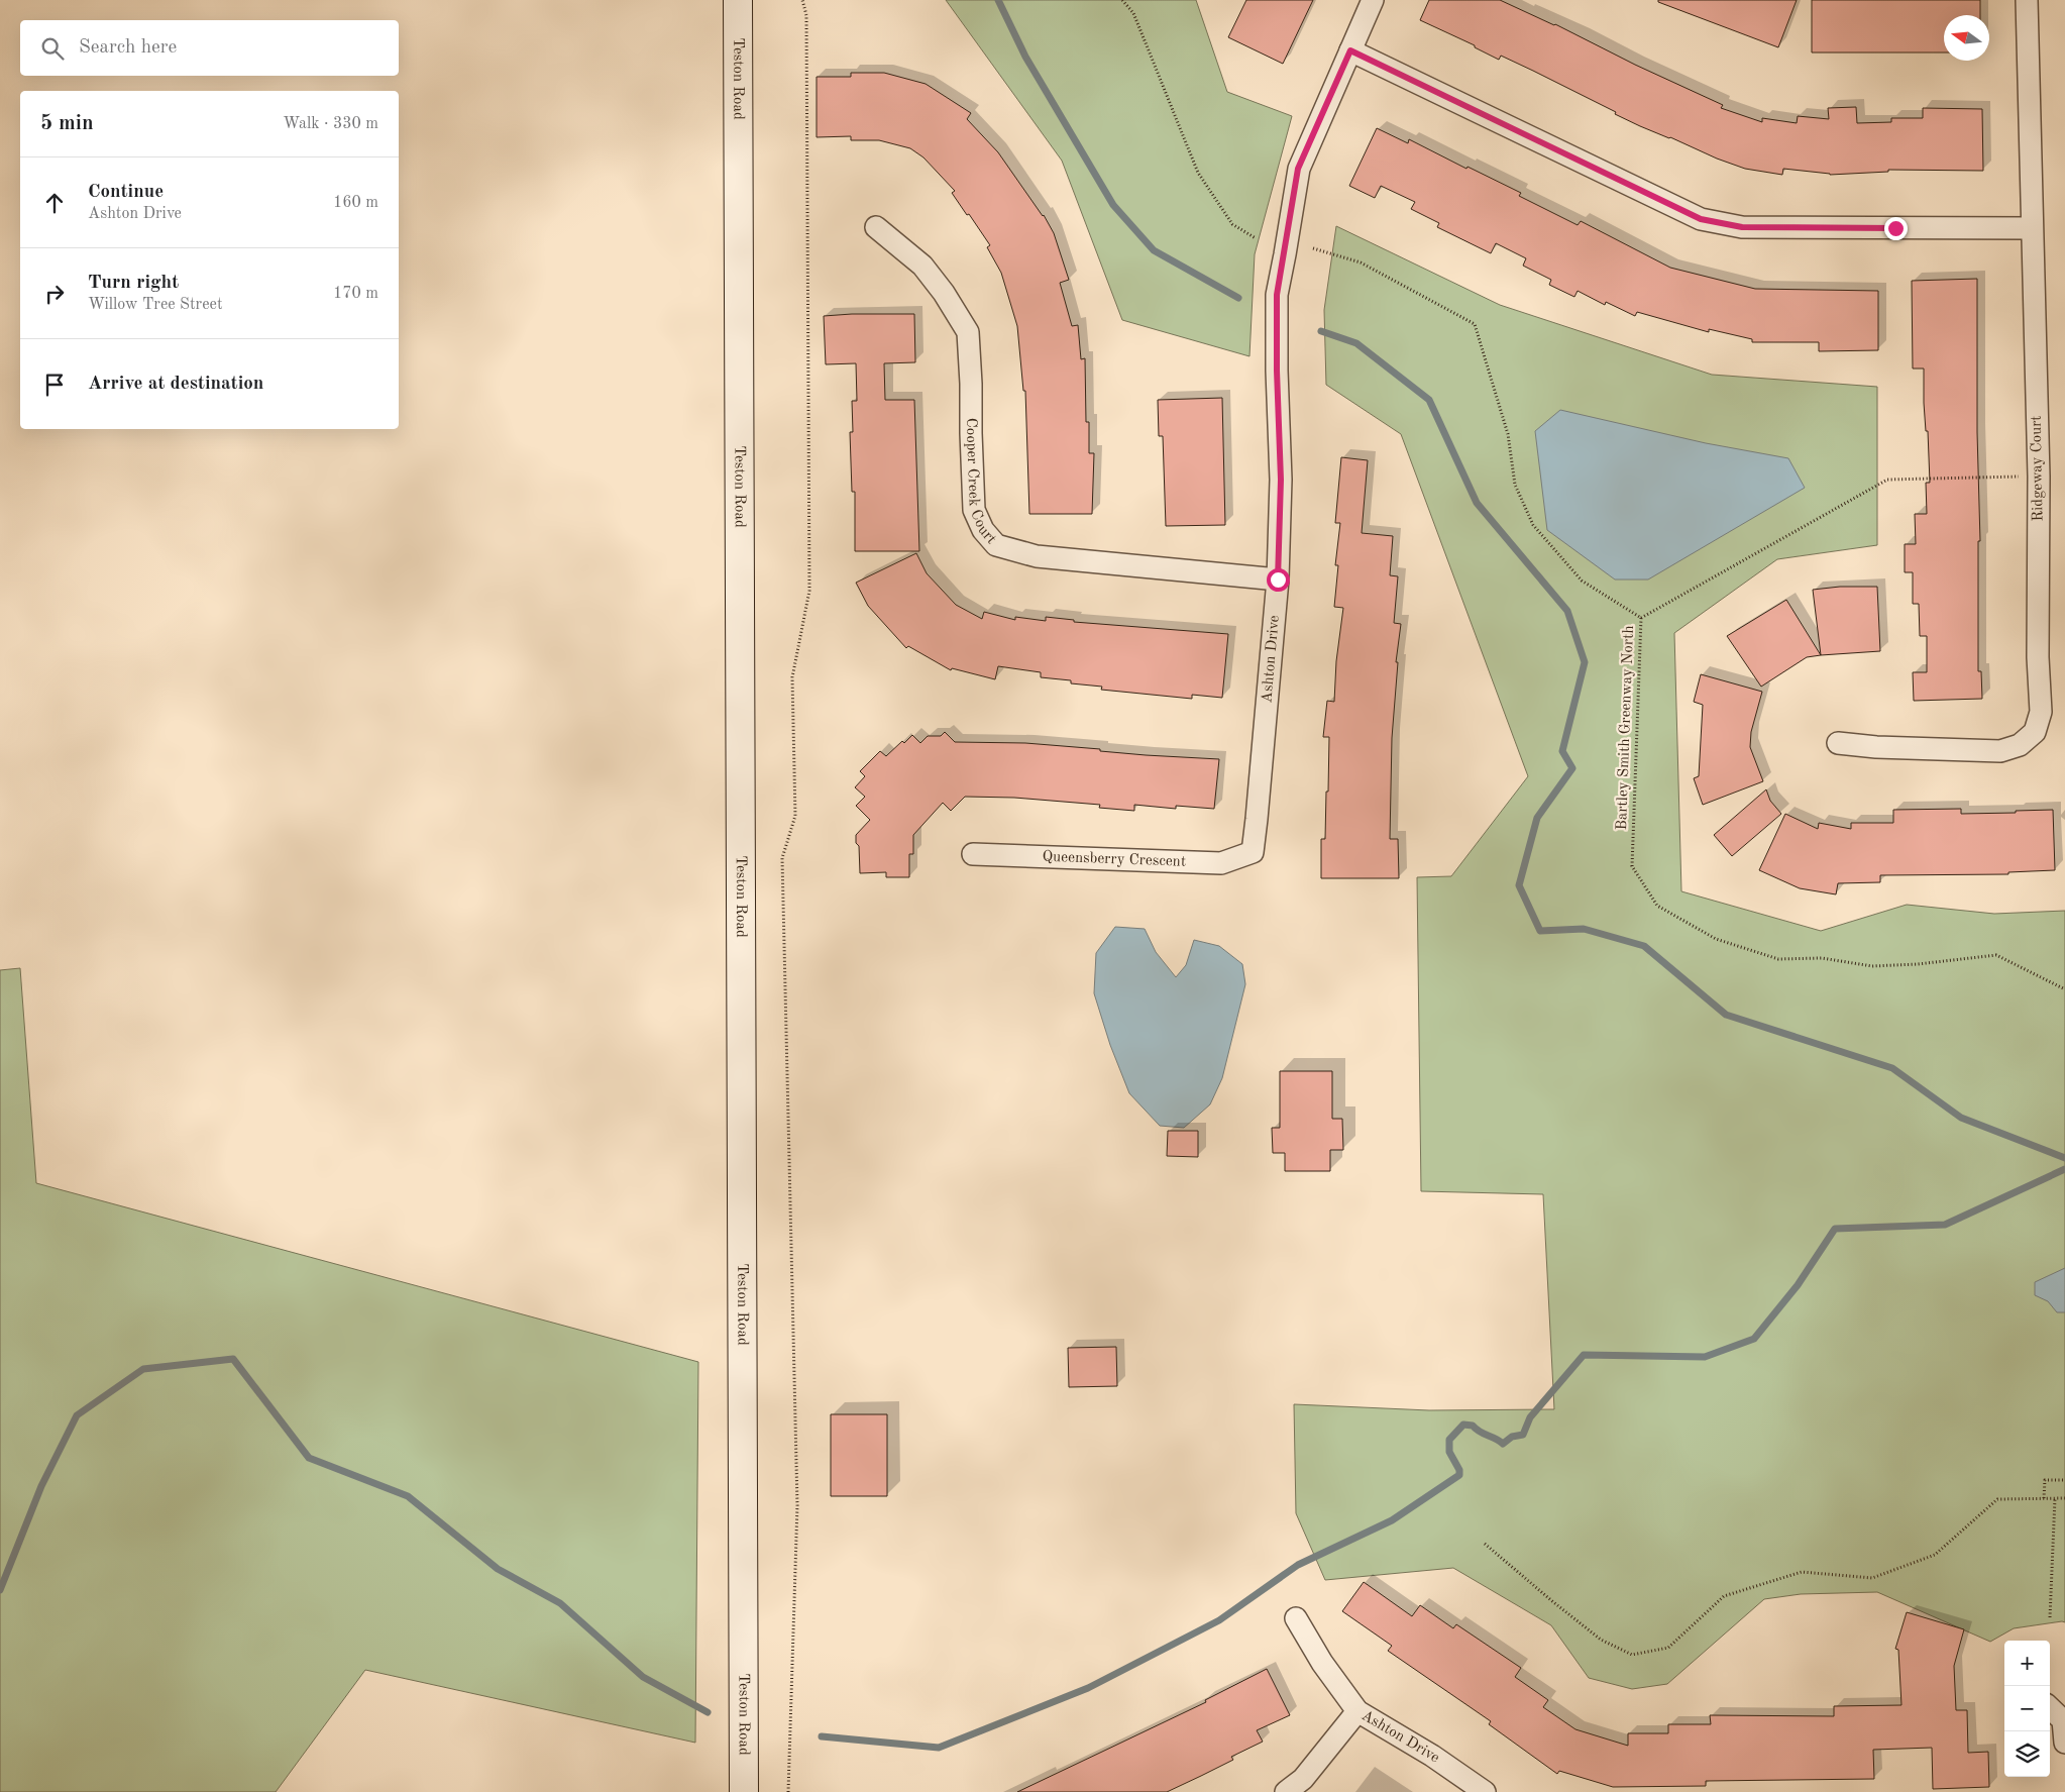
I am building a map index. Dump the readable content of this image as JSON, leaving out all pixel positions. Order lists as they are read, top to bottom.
{
  "streets": {
    "main road": ["Teston Road"],
    "street": [
      "Ridgeway Court",
      "Cooper Creek Court",
      "Ashton Drive",
      "Queensberry Crescent"
    ],
    "path": ["Bartley Smith Greenway North"]
  },
  "crossings": [
    ["Cooper Creek Court", "Ashton Drive"],
    ["Ashton Drive", "Queensberry Crescent"]
  ],
  "north": "left",
  "page": {
    "search": "Search here",
    "heading": ["5 min", "Walk · 330 m"],
    "list": [
      ["Continue", "Ashton Drive", "160 m"],
      ["Turn right", "Willow Tree Street", "170 m"],
      "Arrive at destination"
    ],
    "map_buttons": ["+", "−"]
  }
}
